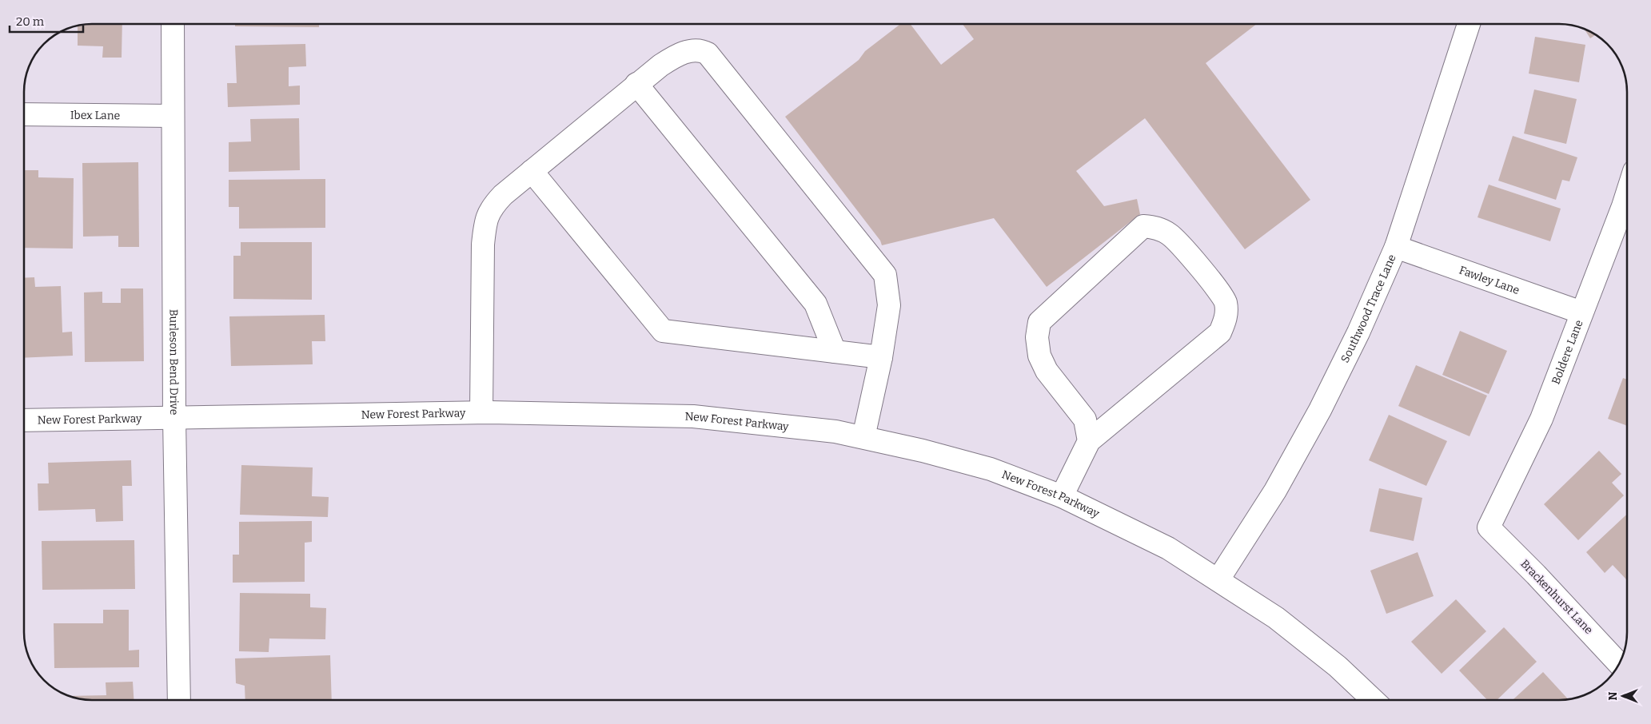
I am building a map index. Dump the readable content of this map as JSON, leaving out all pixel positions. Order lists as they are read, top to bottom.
{
  "streets": {
    "street": [
      "Ibex Lane",
      "Fawley Lane",
      "Southwood Trace Lane",
      "Boldere Lane",
      "Burleson Bend Drive",
      "New Forest Parkway",
      "Brackenhurst Lane"
    ]
  },
  "crossings": [
    ["Ibex Lane", "Burleson Bend Drive"],
    ["Fawley Lane", "Southwood Trace Lane"],
    ["Fawley Lane", "Boldere Lane"],
    ["Southwood Trace Lane", "New Forest Parkway"],
    ["Boldere Lane", "Brackenhurst Lane"],
    ["Burleson Bend Drive", "New Forest Parkway"]
  ],
  "scale_bar": "20 m",
  "north": "left"
}
